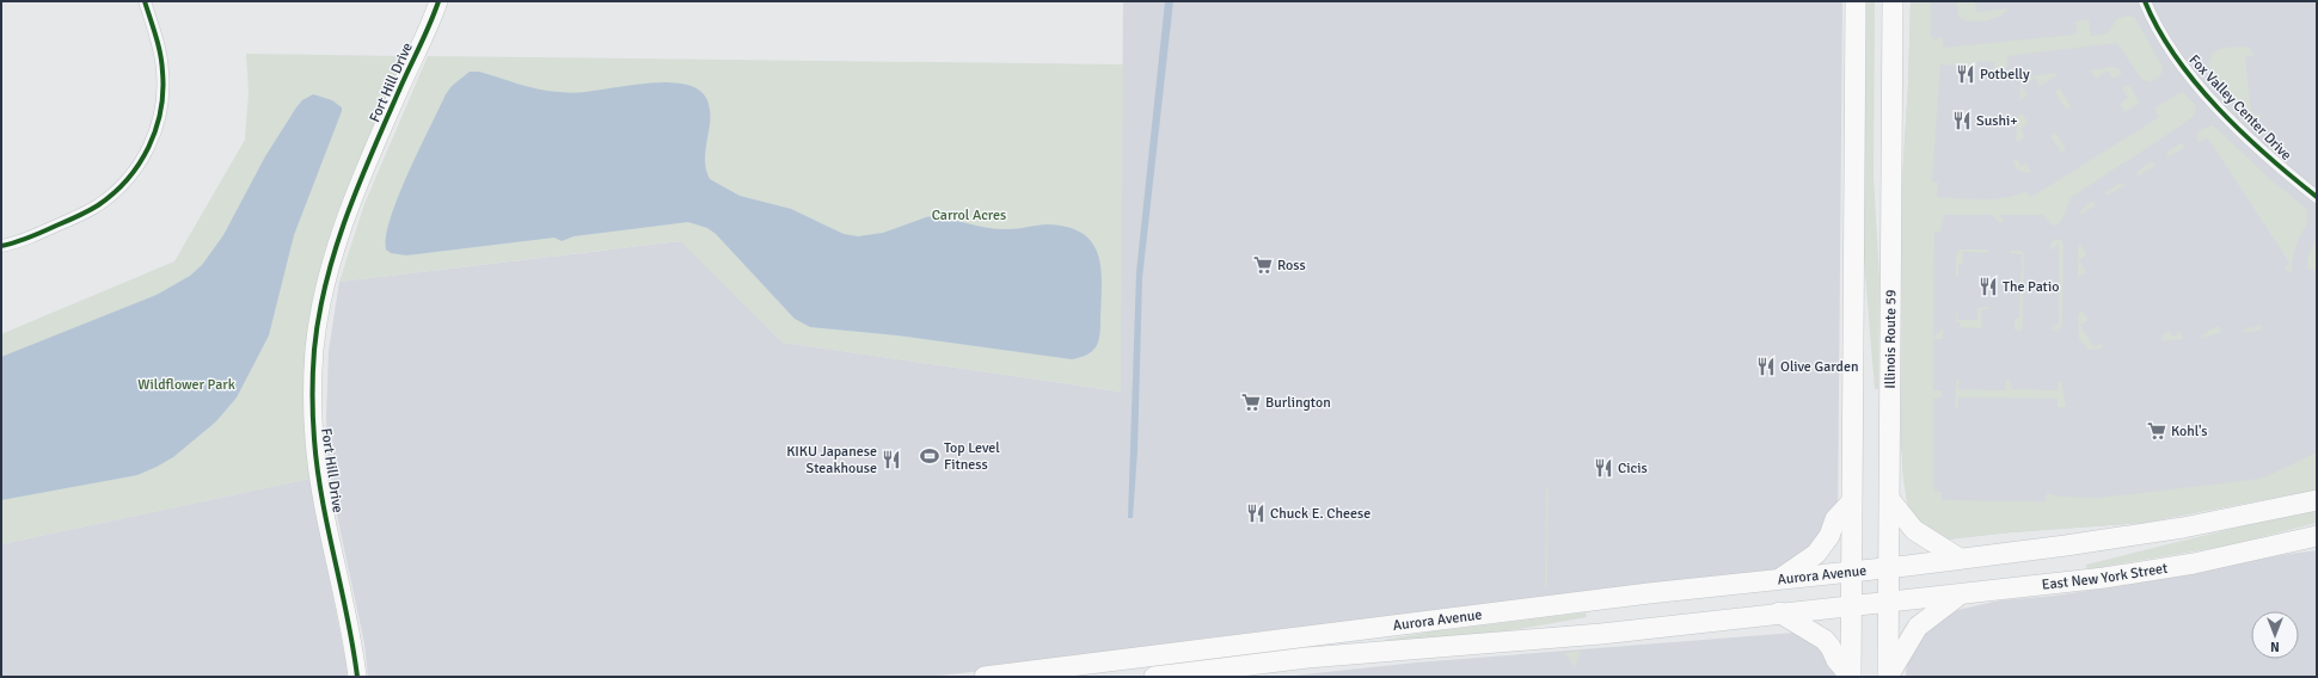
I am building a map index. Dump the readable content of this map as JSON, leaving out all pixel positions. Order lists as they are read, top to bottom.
{
  "streets": {
    "main road": ["Illinois Route 59", "Aurora Avenue", "East New York Street"],
    "street": ["Fort Hill Drive", "Fox Valley Center Drive"]
  },
  "crossings": [
    ["Illinois Route 59", "Aurora Avenue"],
    ["Illinois Route 59", "East New York Street"],
    ["Aurora Avenue", "East New York Street"]
  ],
  "parks": ["Carrol Acres", "Wildflower Park"],
  "places": {
    "restaurant": [
      "Potbelly",
      "Sushi+",
      "The Patio",
      "Olive Garden",
      "KIKU Japanese Steakhouse",
      "Cicis",
      "Chuck E. Cheese"
    ],
    "supermarket": ["Ross", "Burlington", "Kohl's"],
    "sports": ["Top Level Fitness"]
  },
  "north": "bottom"
}
